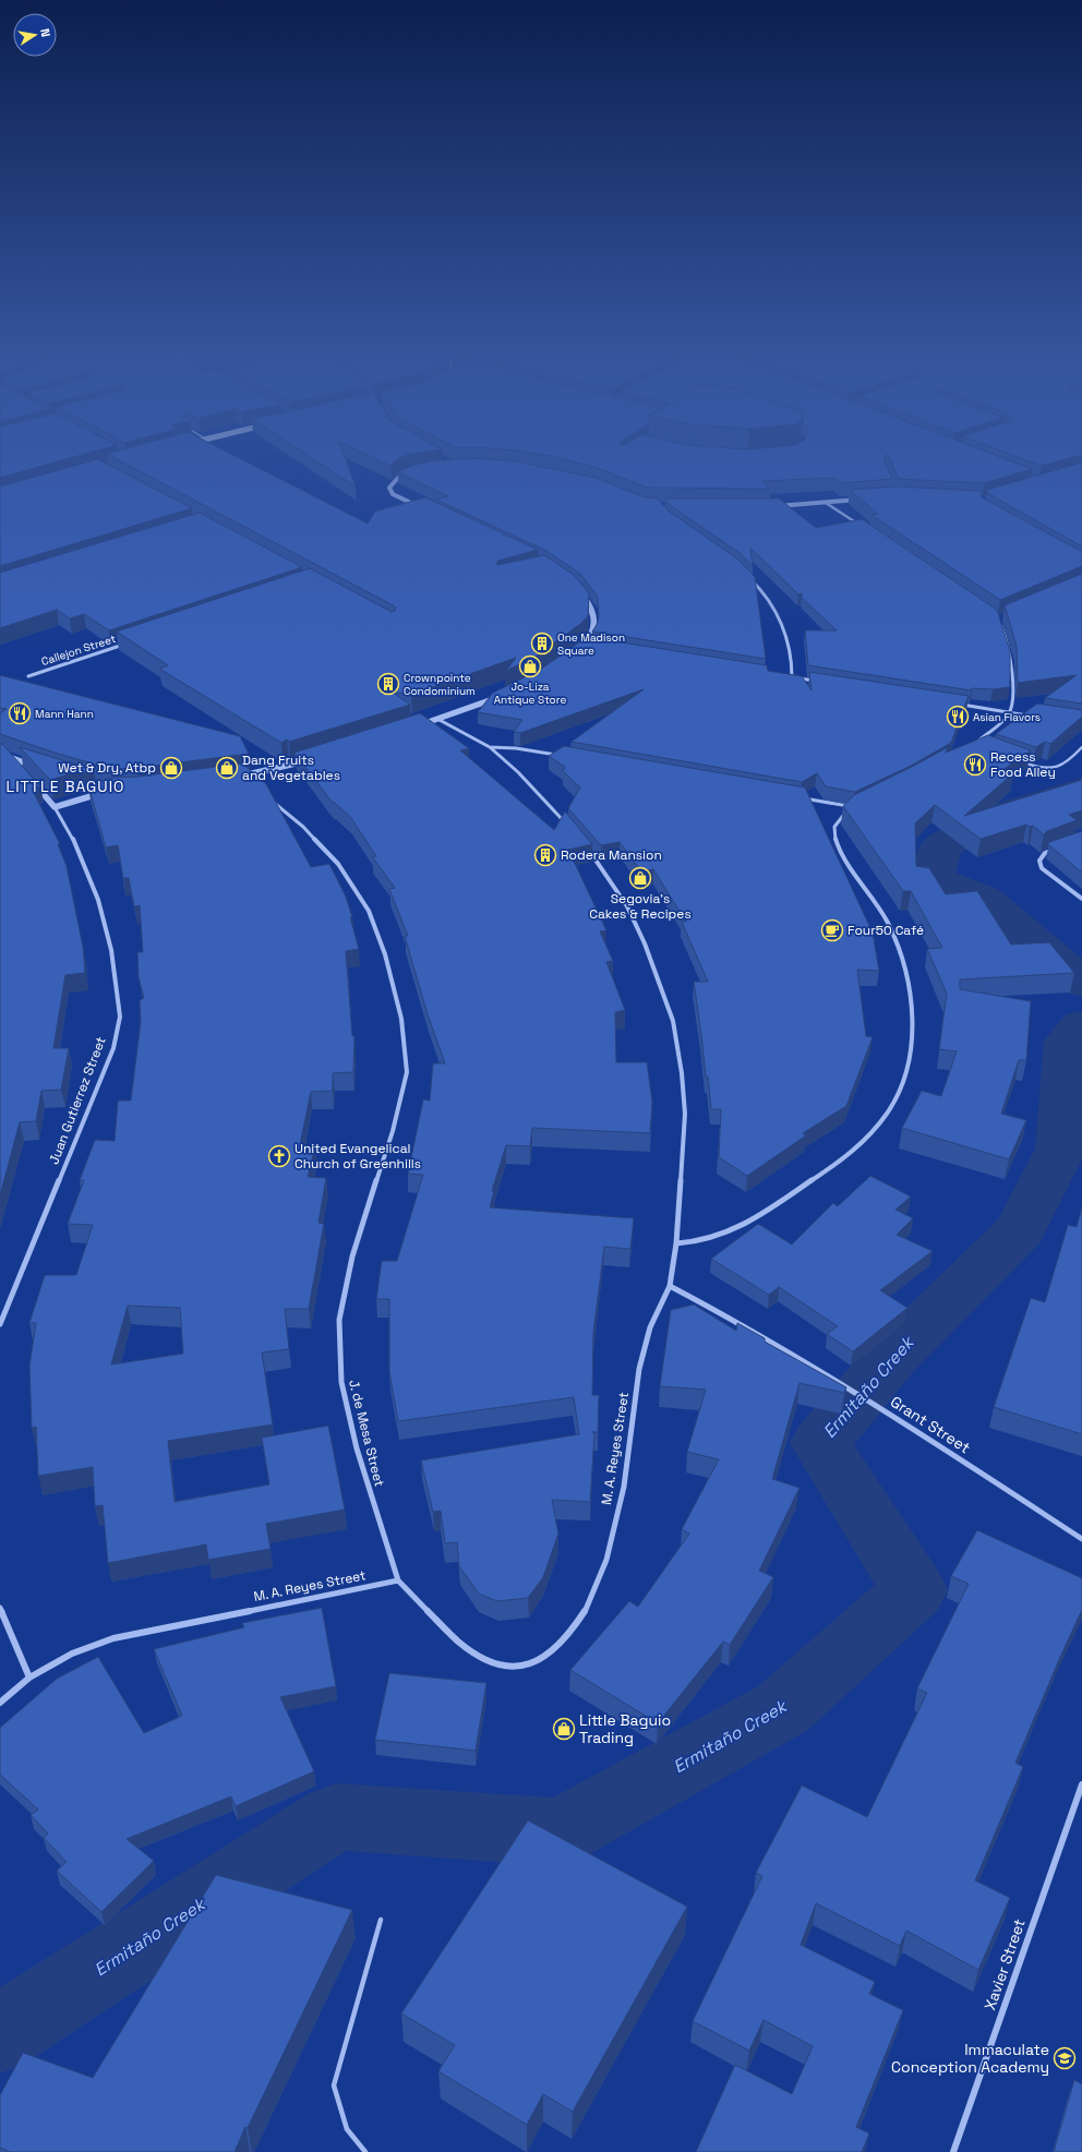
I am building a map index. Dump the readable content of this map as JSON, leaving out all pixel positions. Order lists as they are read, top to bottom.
{
  "streets": {
    "street": [
      "Callejon Street",
      "Juan Gutierrez Street",
      "Grant Street",
      "J. de Mesa Street",
      "M. A. Reyes Street",
      "Xavier Street"
    ]
  },
  "crossings": [
    ["Grant Street", "M. A. Reyes Street"],
    ["J. de Mesa Street", "M. A. Reyes Street"]
  ],
  "districts": ["LITTLE BAGUIO"],
  "water": ["Ermitaño Creek"],
  "places": {
    "building": ["One Madison Square", "Crownpointe Condominium", "Rodera Mansion"],
    "shop": [
      "Jo-Liza Antique Store",
      "Wet & Dry, Atbp",
      "Dang Fruits and Vegetables",
      "Segovia's Cakes & Recipes",
      "Little Baguio Trading"
    ],
    "restaurant": ["Mann Hann", "Asian Flavors", "Recess Food Alley"],
    "cafe": ["Four50 Café"],
    "church": ["United Evangelical Church of Greenhills"],
    "school or university": ["Immaculate Conception Academy"]
  },
  "north": "right"
}
